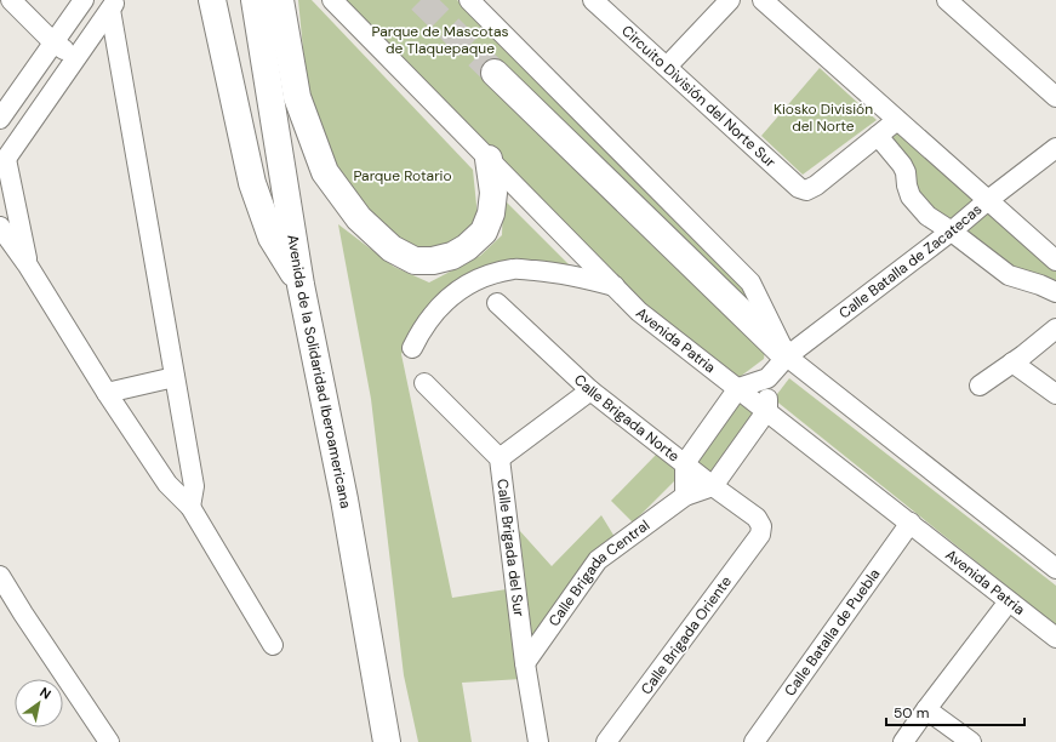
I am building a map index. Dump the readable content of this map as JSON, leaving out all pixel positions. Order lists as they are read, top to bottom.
{
  "streets": {
    "highway": ["Avenida de la Solidaridad Iberoamericana"],
    "street": [
      "Circuito División del Norte Sur",
      "Calle Batalla de Zacatecas",
      "Avenida Patria",
      "Calle Brigada Norte",
      "Calle Brigada del Sur",
      "Calle Brigada Central",
      "Calle Batalla de Puebla",
      "Calle Brigada Oriente"
    ]
  },
  "crossings": [
    ["Avenida Patria", "Calle Batalla de Puebla"],
    ["Calle Brigada Norte", "Calle Brigada Central"],
    ["Calle Brigada Norte", "Calle Brigada Oriente"],
    ["Calle Brigada del Sur", "Calle Brigada Central"]
  ],
  "parks": ["Parque de Mascotas de Tlaquepaque", "Kiosko División del Norte", "Parque Rotario"],
  "scale_bar": "50 m",
  "north": "top right"
}
